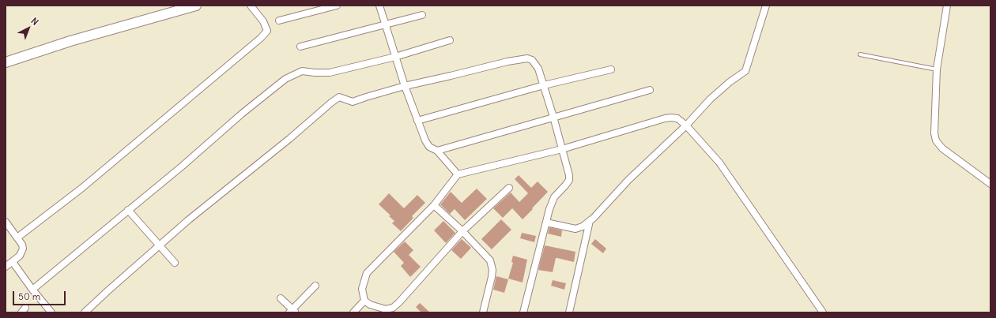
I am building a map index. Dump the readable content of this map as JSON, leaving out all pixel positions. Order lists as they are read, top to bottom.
{
  "scale_bar": "50 m",
  "north": "top right"
}
